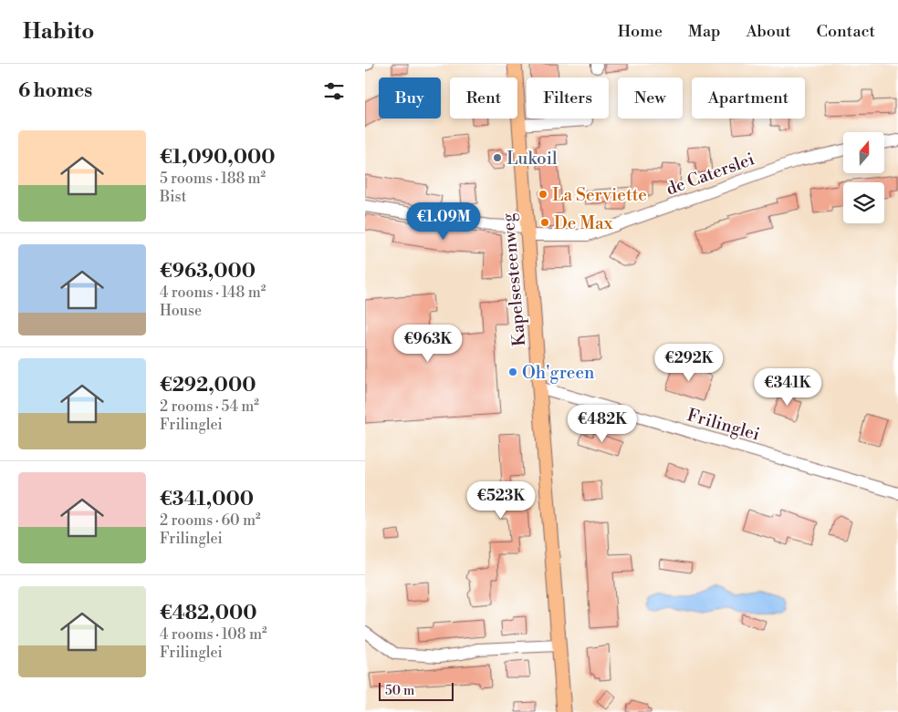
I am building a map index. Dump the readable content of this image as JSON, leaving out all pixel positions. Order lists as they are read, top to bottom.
{
  "streets": {
    "main road": ["Kapelsesteenweg"],
    "street": ["de Caterslei", "Frilinglei"]
  },
  "crossings": [
    ["de Caterslei", "Kapelsesteenweg"],
    ["Kapelsesteenweg", "Frilinglei"]
  ],
  "places": [
    "Lukoil",
    "La Serviette",
    "De Max",
    "Oh'green"
  ],
  "scale_bar": "50 m",
  "north": "top",
  "page": {
    "header": "Habito",
    "nav": [
      "Home",
      "Map",
      "About",
      "Contact"
    ],
    "heading": "6 homes",
    "chip": [
      "Buy",
      "Rent",
      "Filters",
      "New",
      "Apartment"
    ],
    "list": [
      {
        "name": "€1,090,000",
        "note": "5 rooms · 188 m² · Bist"
      },
      {
        "name": "€963,000",
        "note": "4 rooms · 148 m² · House"
      },
      {
        "name": "€292,000",
        "note": "2 rooms · 54 m² · Frilinglei"
      },
      {
        "name": "€341,000",
        "note": "2 rooms · 60 m² · Frilinglei"
      },
      {
        "name": "€482,000",
        "note": "4 rooms · 108 m² · Frilinglei"
      }
    ],
    "price": [
      "€1.09M",
      "€963K",
      "€292K",
      "€341K",
      "€482K",
      "€523K"
    ],
    "scale": "50 m"
  }
}
